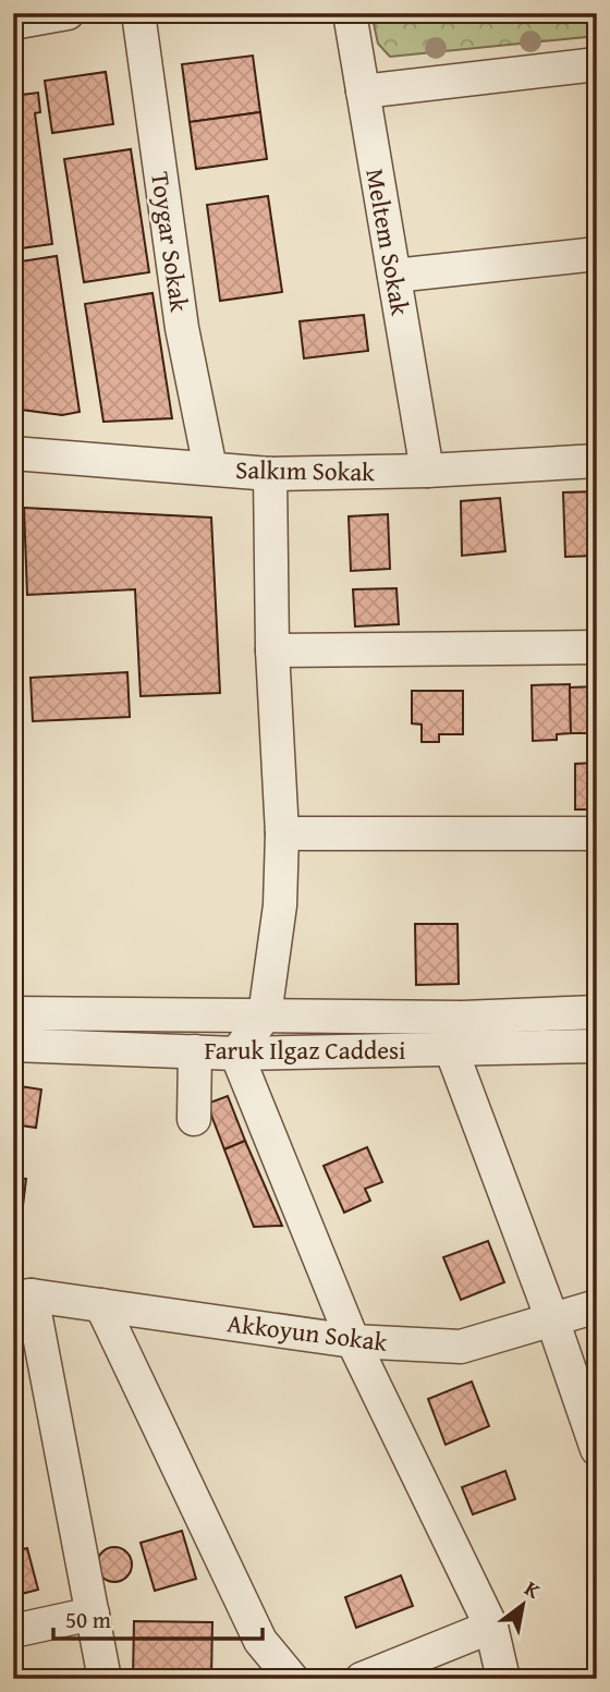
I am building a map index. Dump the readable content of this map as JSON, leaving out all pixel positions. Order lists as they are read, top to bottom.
{
  "streets": {
    "street": [
      "Toygar Sokak",
      "Meltem Sokak",
      "Salkım Sokak",
      "Faruk Ilgaz Caddesi",
      "Akkoyun Sokak"
    ]
  },
  "crossings": [
    ["Toygar Sokak", "Salkım Sokak"],
    ["Meltem Sokak", "Salkım Sokak"]
  ],
  "scale_bar": "50 m",
  "north": "top right"
}
